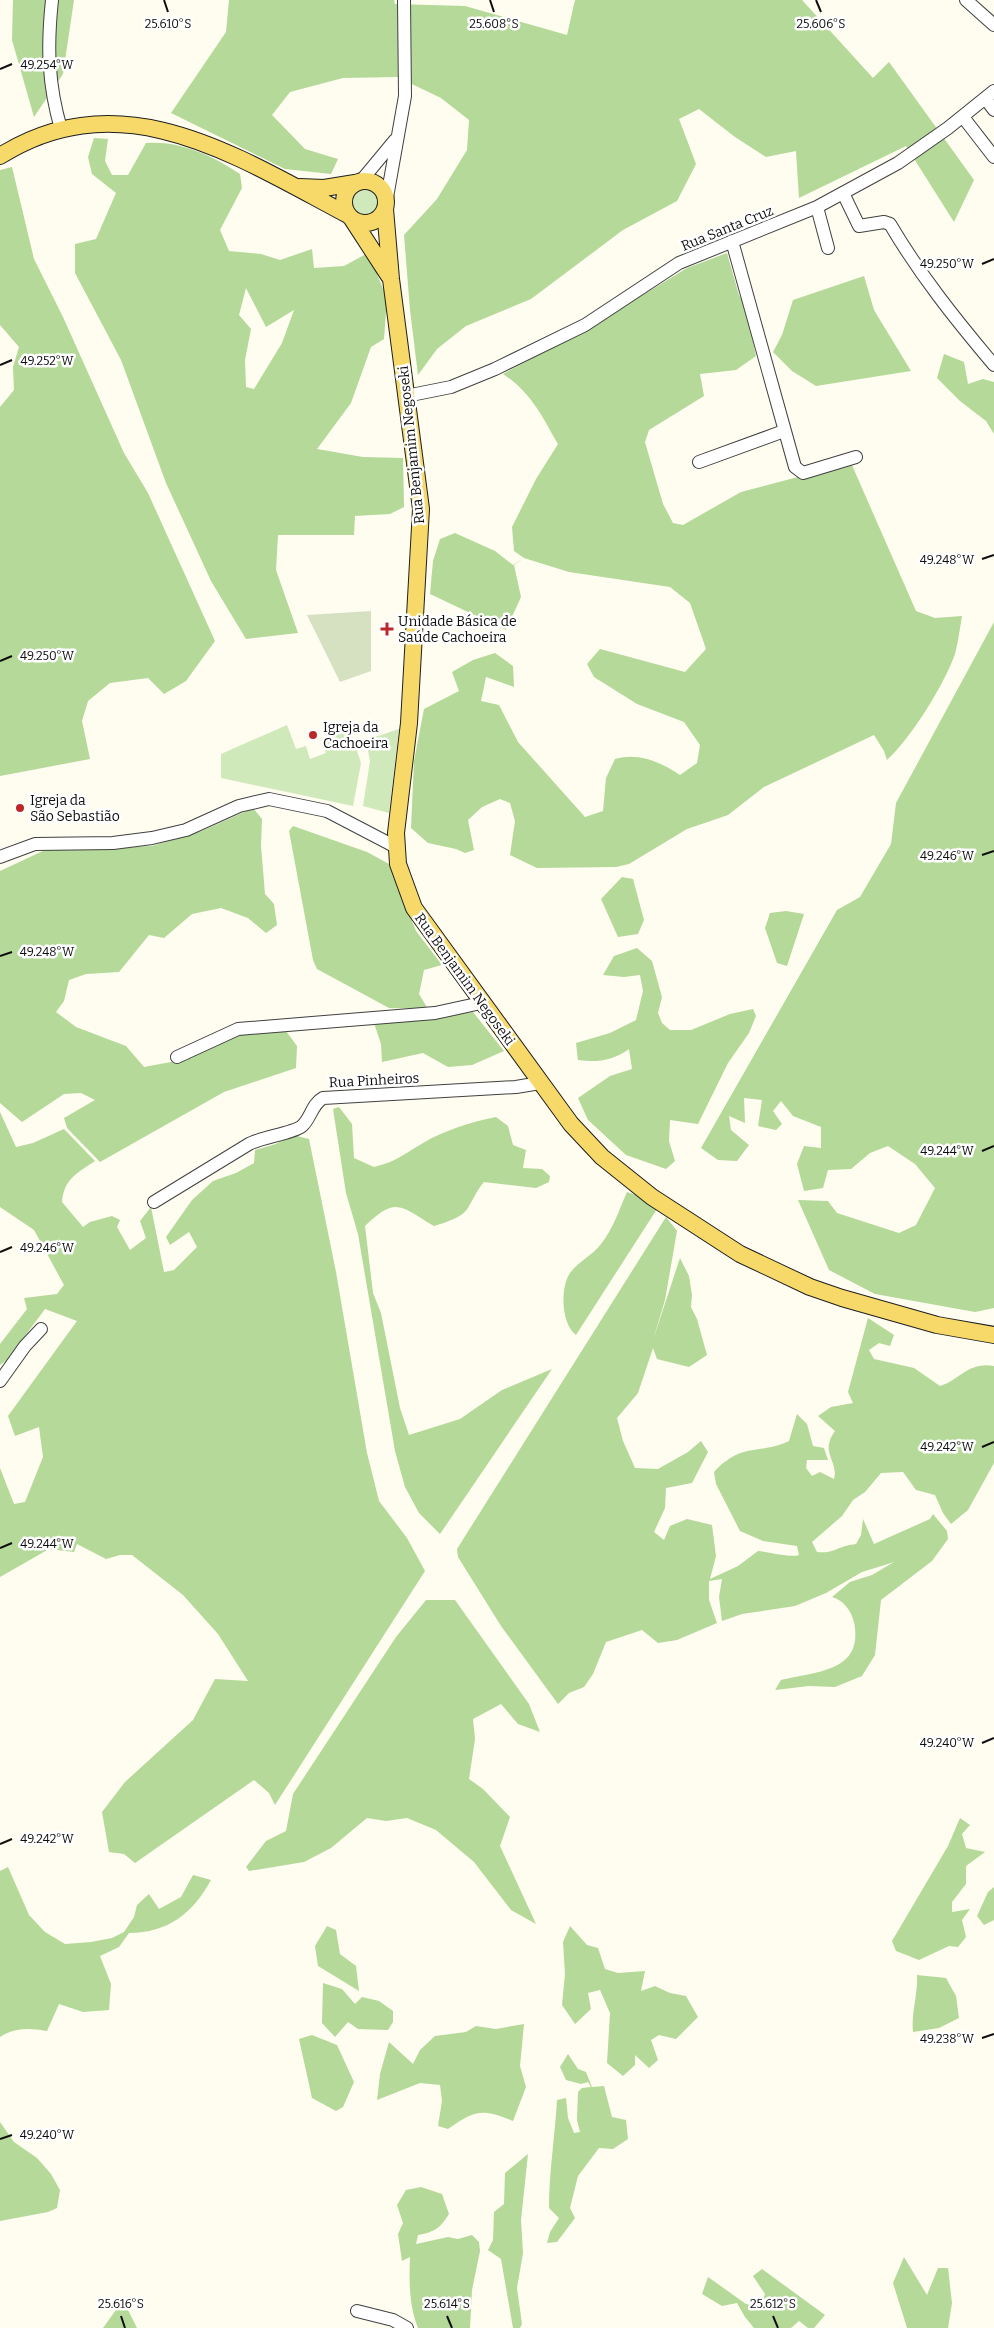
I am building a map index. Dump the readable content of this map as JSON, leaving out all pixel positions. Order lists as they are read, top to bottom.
{
  "streets": {
    "main road": ["Rua Benjamim Negoseki"],
    "street": ["Rua Santa Cruz", "Rua Pinheiros"]
  },
  "crossings": [
    ["Rua Santa Cruz", "Rua Benjamim Negoseki"],
    ["Rua Benjamim Negoseki", "Rua Pinheiros"]
  ],
  "places": {
    "health": ["Unidade Básica de Saúde Cachoeira"],
    "other": ["Igreja da Cachoeira", "Igreja da São Sebastião"]
  },
  "coordinates": [
    "25.610°S",
    "25.608°S",
    "25.606°S",
    "49.254°W",
    "49.250°W",
    "49.252°W",
    "49.248°W",
    "49.246°W",
    "49.244°W",
    "49.242°W",
    "49.240°W",
    "49.238°W",
    "25.616°S",
    "25.614°S",
    "25.612°S"
  ]
}
